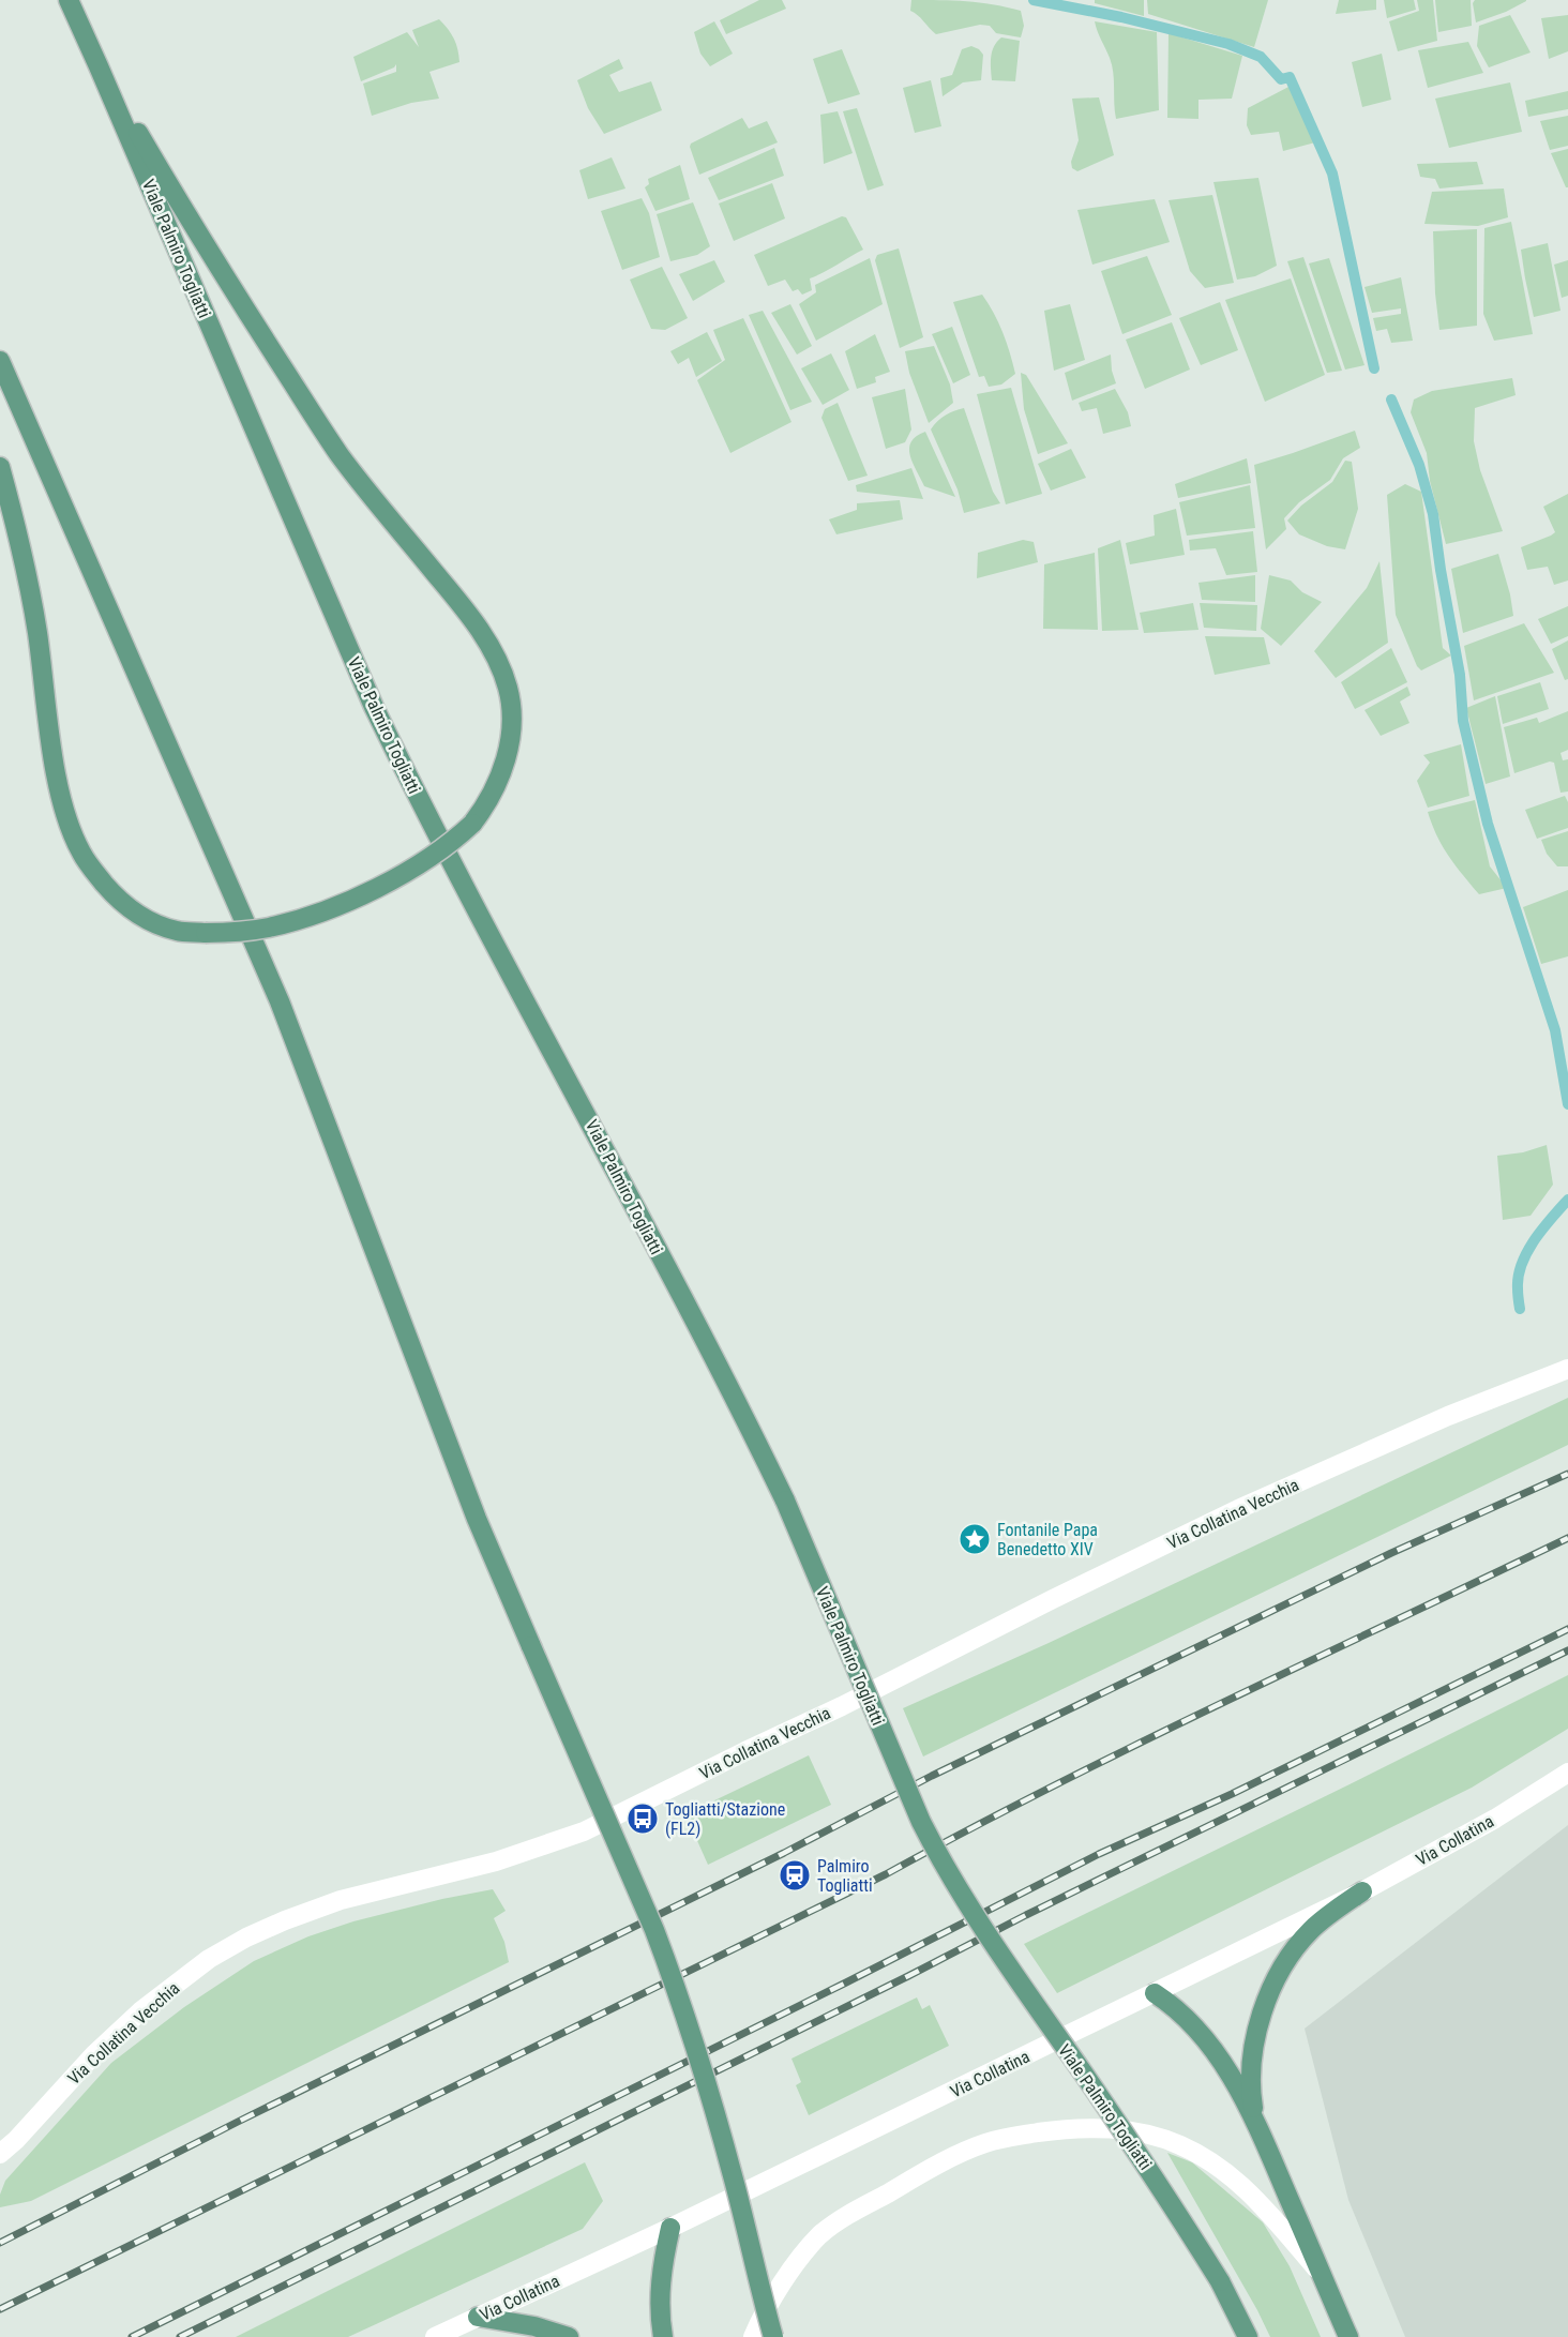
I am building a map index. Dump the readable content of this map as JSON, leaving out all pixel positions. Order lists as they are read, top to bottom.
{
  "streets": {
    "main road": ["Viale Palmiro Togliatti"],
    "street": ["Via Collatina Vecchia", "Via Collatina"]
  },
  "places": {
    "place": ["Fontanile Papa Benedetto XIV"],
    "bus stop": ["Togliatti/Stazione (FL2)"],
    "station": ["Palmiro Togliatti"]
  }
}
